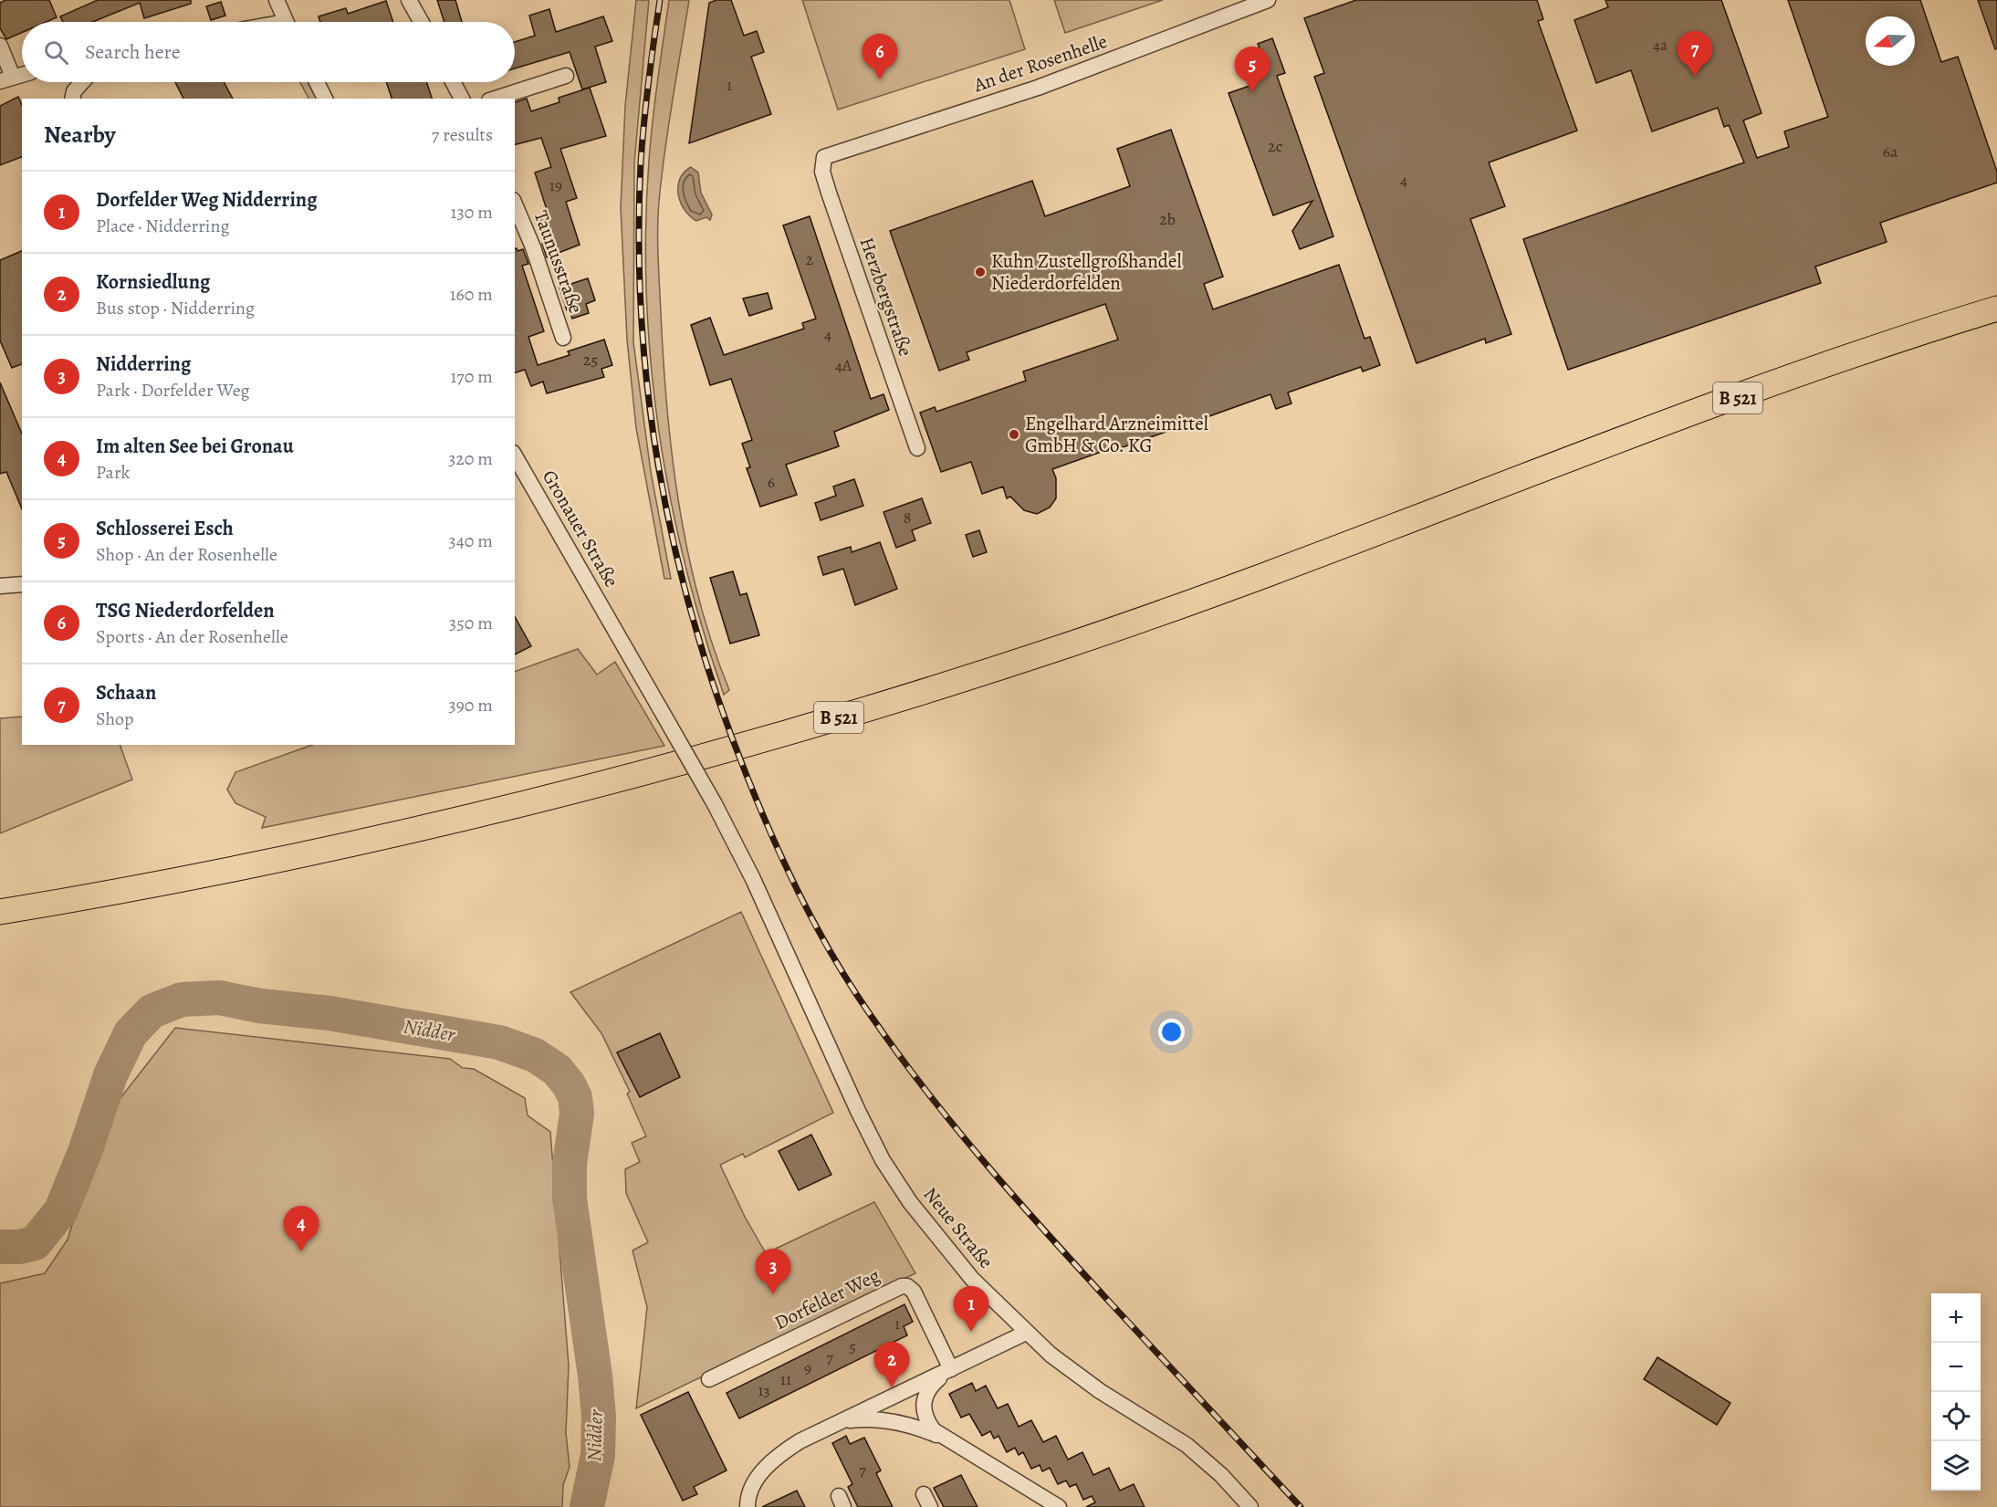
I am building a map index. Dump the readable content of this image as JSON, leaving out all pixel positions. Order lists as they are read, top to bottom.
{
  "streets": {
    "main road": ["B 521"],
    "street": [
      "An der Rosenhelle",
      "Taunusstraße",
      "Herzbergstraße",
      "Gronauer Straße",
      "Neue Straße",
      "Dorfelder Weg"
    ]
  },
  "crossings": [
    ["An der Rosenhelle", "Herzbergstraße"],
    ["Gronauer Straße", "Neue Straße"]
  ],
  "water": ["Nidder"],
  "places": ["Kuhn Zustellgroßhandel Niederdorfelden", "Engelhard Arzneimittel GmbH & Co. KG"],
  "house_numbers": [
    "4a",
    "1",
    "2c",
    "6a",
    "4",
    "19",
    "2b",
    "2",
    "4",
    "25",
    "4A",
    "6",
    "8",
    "1",
    "5",
    "7",
    "9",
    "11",
    "13",
    "7"
  ],
  "north": "left",
  "page": {
    "search": "Search here",
    "pins": [
      "7",
      "6",
      "5",
      "4",
      "3",
      "1",
      "2"
    ],
    "heading": ["Nearby", "7 results"],
    "list": [
      {
        "mark": "1",
        "name": "Dorfelder Weg Nidderring",
        "note": "Place · Nidderring",
        "value": "130 m"
      },
      {
        "mark": "2",
        "name": "Kornsiedlung",
        "note": "Bus stop · Nidderring",
        "value": "160 m"
      },
      {
        "mark": "3",
        "name": "Nidderring",
        "note": "Park · Dorfelder Weg",
        "value": "170 m"
      },
      {
        "mark": "4",
        "name": "Im alten See bei Gronau",
        "note": "Park",
        "value": "320 m"
      },
      {
        "mark": "5",
        "name": "Schlosserei Esch",
        "note": "Shop · An der Rosenhelle",
        "value": "340 m"
      },
      {
        "mark": "6",
        "name": "TSG Niederdorfelden",
        "note": "Sports · An der Rosenhelle",
        "value": "350 m"
      },
      {
        "mark": "7",
        "name": "Schaan",
        "note": "Shop",
        "value": "390 m"
      }
    ],
    "map_buttons": ["+", "−"]
  }
}
